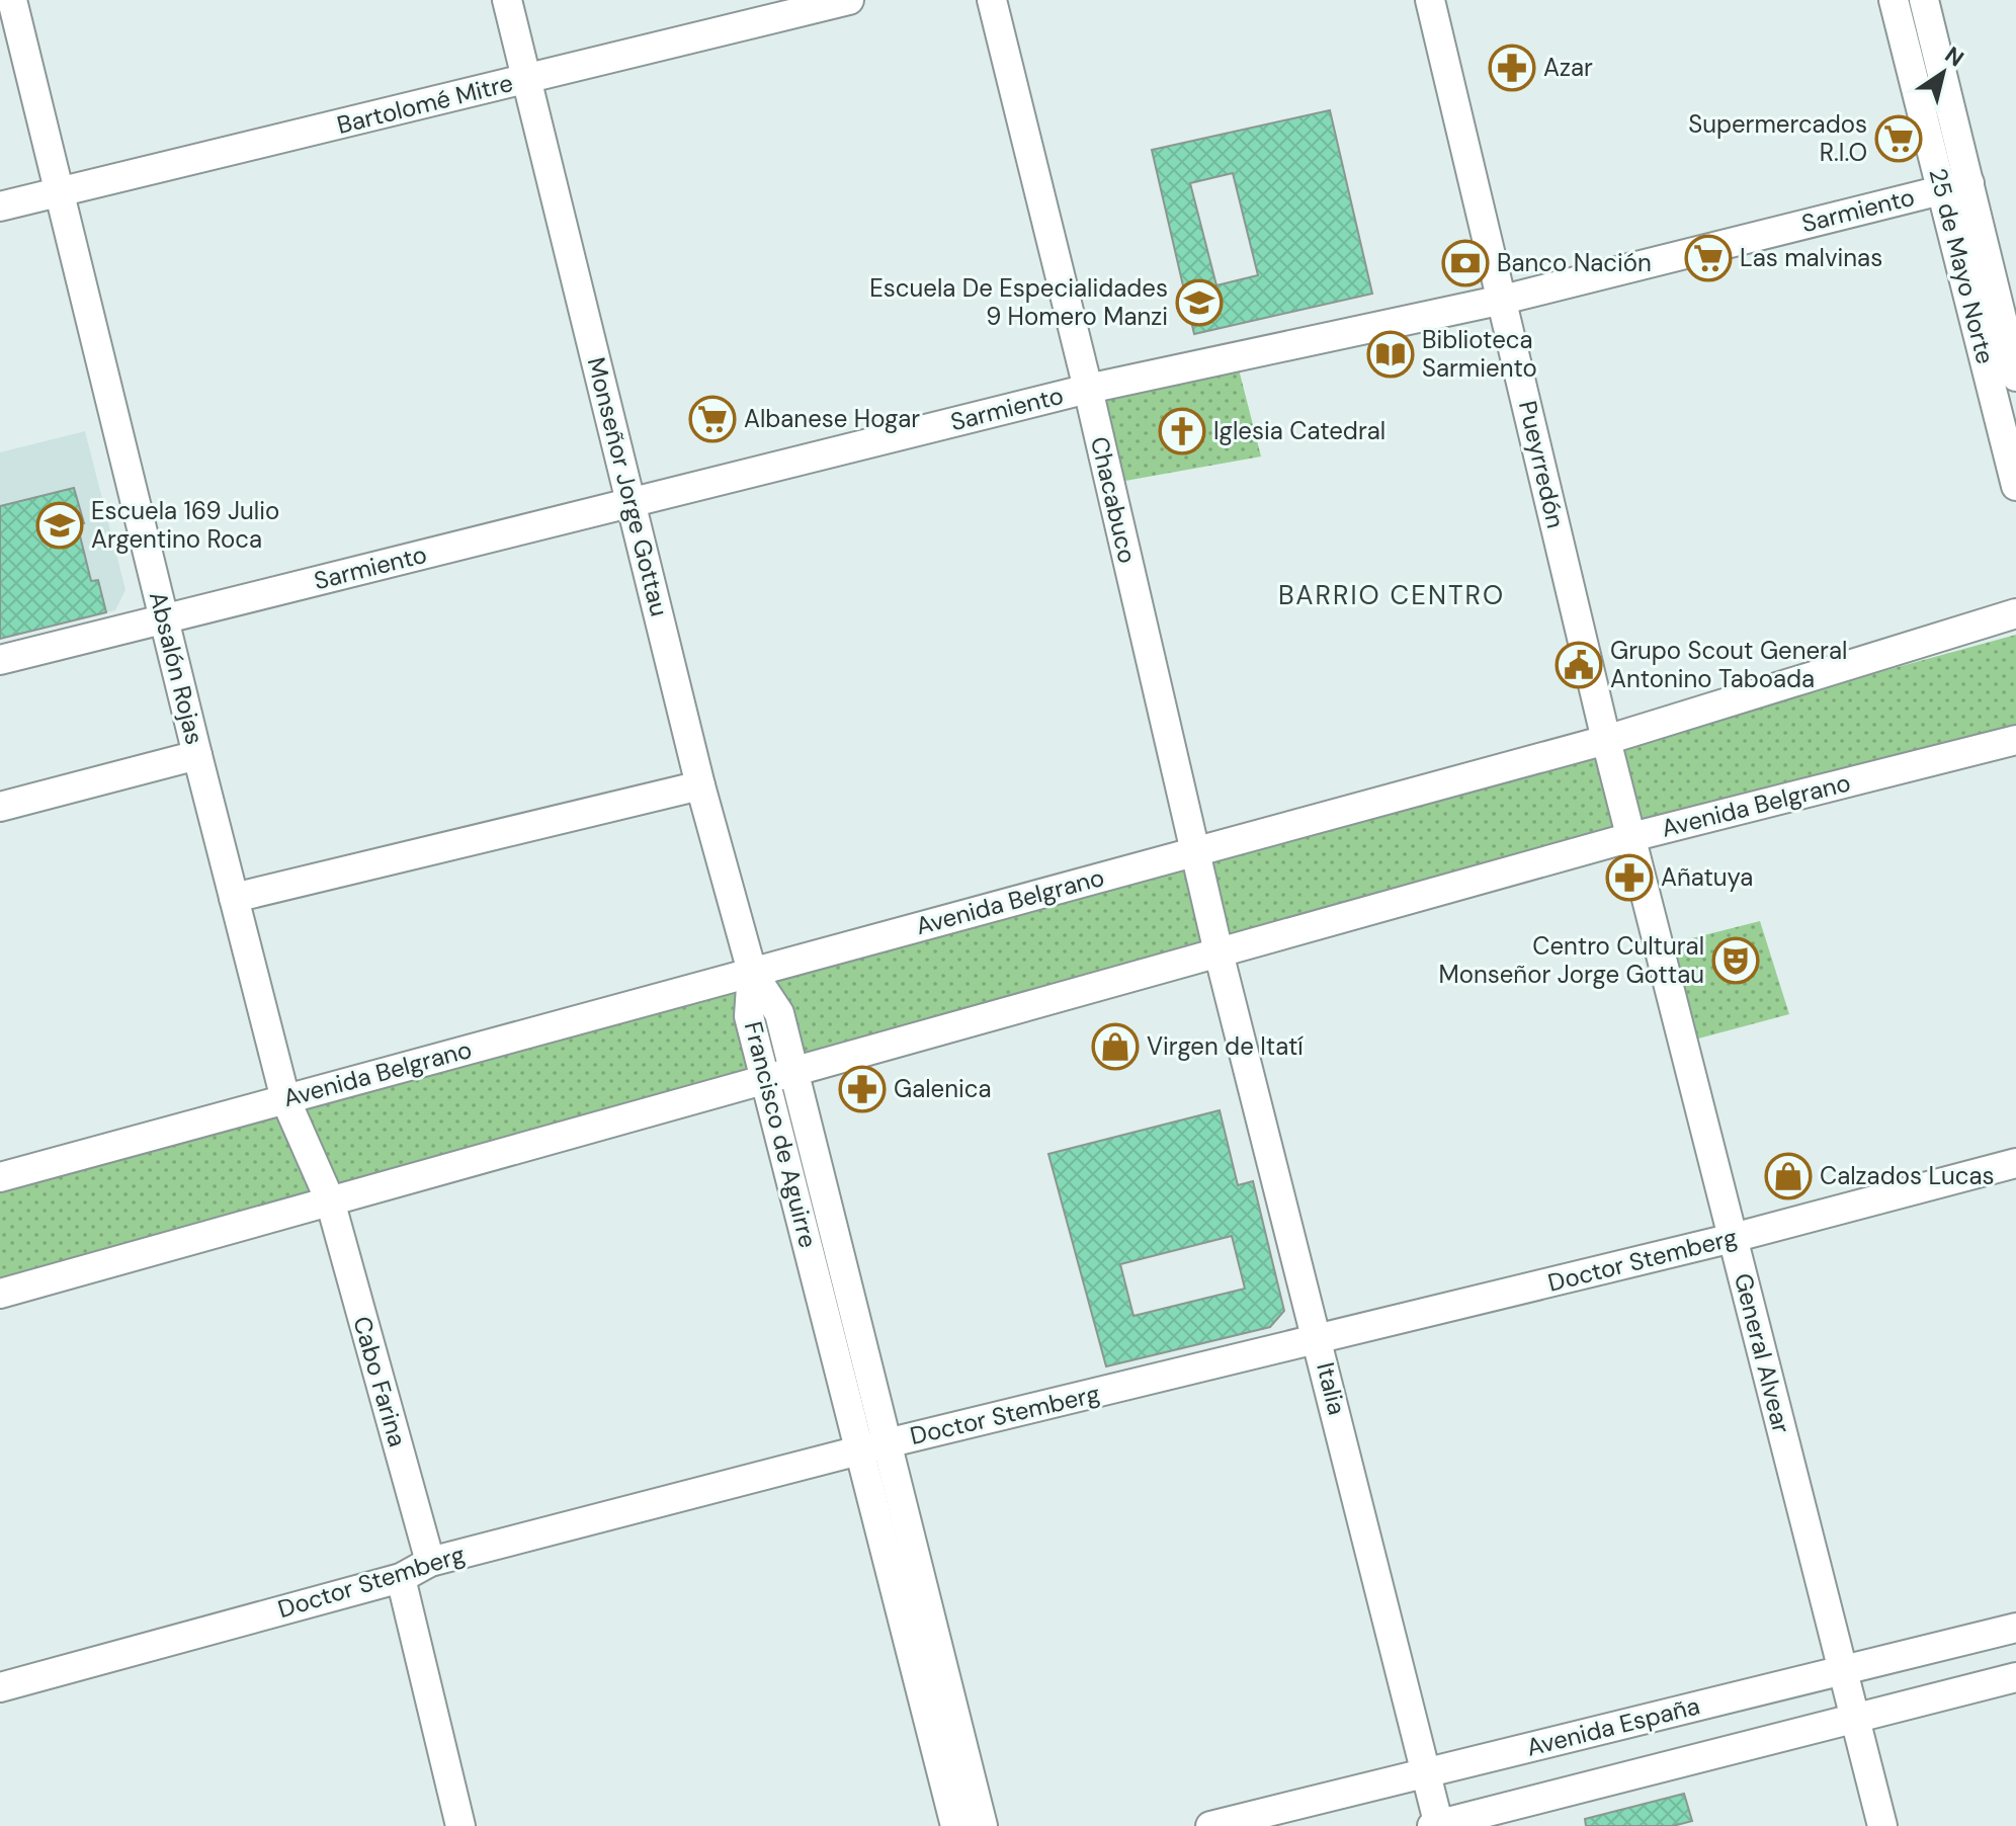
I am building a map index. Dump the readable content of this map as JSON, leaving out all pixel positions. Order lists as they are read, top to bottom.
{
  "streets": {
    "street": [
      "Bartolomé Mitre",
      "Sarmiento",
      "25 de Mayo Norte",
      "Pueyrredón",
      "Monseñor Jorge Gottau",
      "Chacabuco",
      "Absalón Rojas",
      "Avenida Belgrano",
      "Francisco de Aguirre",
      "Doctor Stemberg",
      "General Alvear",
      "Cabo Farina",
      "Italia",
      "Avenida España"
    ]
  },
  "crossings": [
    ["Bartolomé Mitre", "Monseñor Jorge Gottau"],
    ["Bartolomé Mitre", "Absalón Rojas"],
    ["Sarmiento", "25 de Mayo Norte"],
    ["Sarmiento", "Pueyrredón"],
    ["Sarmiento", "Monseñor Jorge Gottau"],
    ["Sarmiento", "Chacabuco"],
    ["Sarmiento", "Absalón Rojas"],
    ["Pueyrredón", "Avenida Belgrano"],
    ["Pueyrredón", "General Alvear"],
    ["Monseñor Jorge Gottau", "Avenida Belgrano"],
    ["Monseñor Jorge Gottau", "Francisco de Aguirre"],
    ["Chacabuco", "Avenida Belgrano"],
    ["Chacabuco", "Italia"],
    ["Absalón Rojas", "Avenida Belgrano"],
    ["Absalón Rojas", "Cabo Farina"],
    ["Avenida Belgrano", "Francisco de Aguirre"],
    ["Avenida Belgrano", "General Alvear"],
    ["Avenida Belgrano", "Cabo Farina"],
    ["Avenida Belgrano", "Italia"],
    ["Francisco de Aguirre", "Doctor Stemberg"],
    ["Doctor Stemberg", "General Alvear"],
    ["Doctor Stemberg", "Cabo Farina"],
    ["Doctor Stemberg", "Italia"],
    ["General Alvear", "Avenida España"],
    ["Italia", "Avenida España"]
  ],
  "districts": ["BARRIO CENTRO"],
  "places": {
    "pharmacy": ["Azar", "Añatuya", "Galenica"],
    "supermarket": ["Supermercados R.I.O", "Las malvinas", "Albanese Hogar"],
    "bank": ["Banco Nación"],
    "school or university": ["Escuela De Especialidades 9 Homero Manzi", "Escuela 169 Julio Argentino Roca"],
    "library": ["Biblioteca Sarmiento"],
    "church": ["Iglesia Catedral"],
    "public building": ["Grupo Scout General Antonino Taboada"],
    "theatre": ["Centro Cultural Monseñor Jorge Gottau"],
    "shop": ["Virgen de Itatí", "Calzados Lucas"]
  },
  "north": "top right"
}
